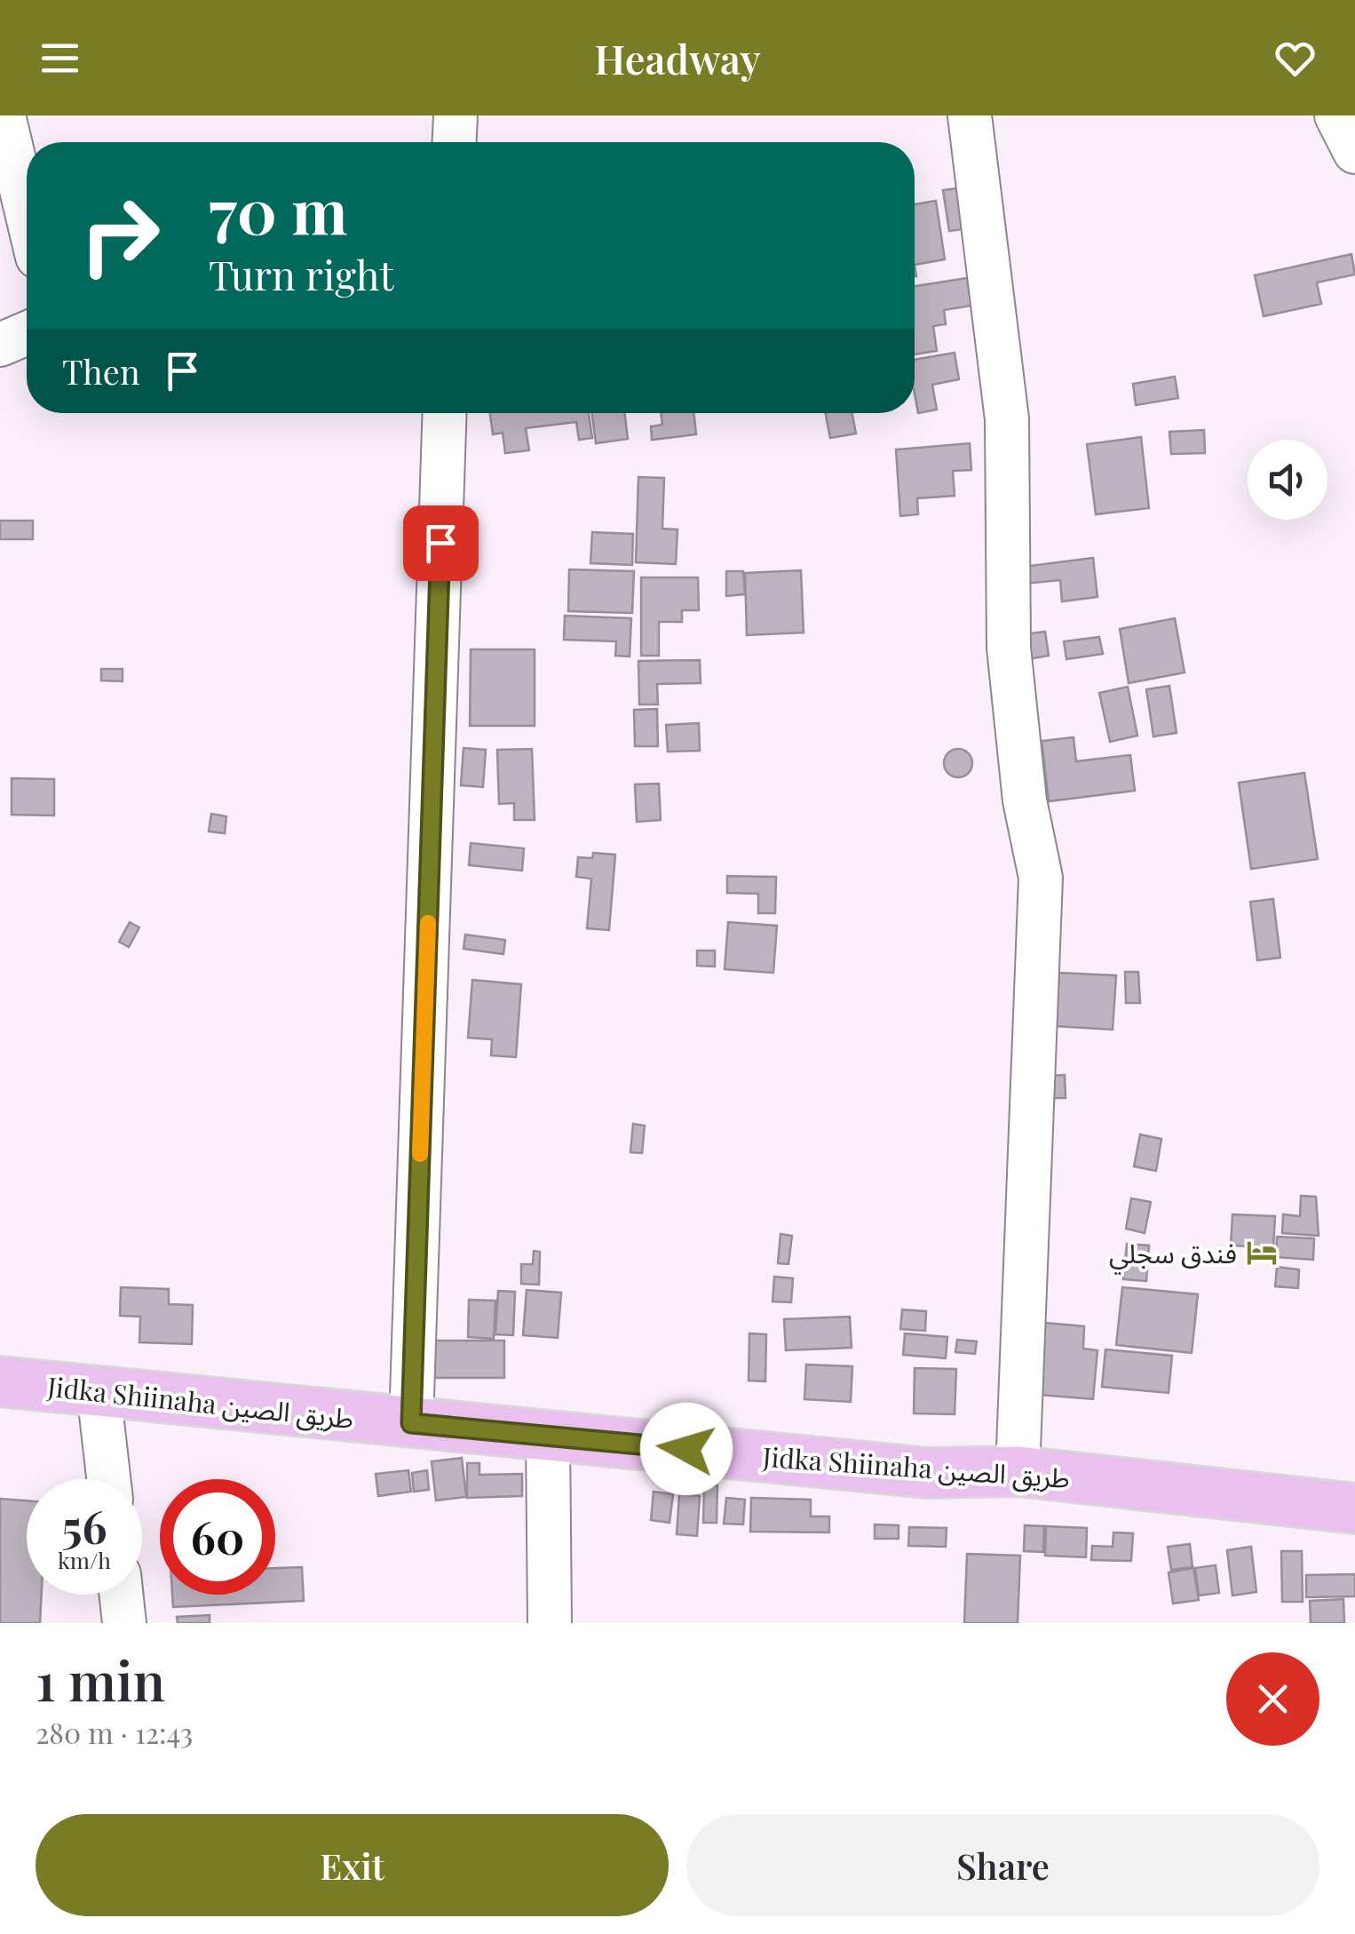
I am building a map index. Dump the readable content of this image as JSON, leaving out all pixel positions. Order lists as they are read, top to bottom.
{
  "streets": {
    "main road": ["Jidka Shiinaha طريق الصين"]
  },
  "places": {
    "hotel": ["فندق سجلي"]
  },
  "page": {
    "header": "Headway",
    "turn": ["70 m", "Turn right"],
    "then": "Then",
    "speed": "56 km/h",
    "limit": "60",
    "heading": ["1 min", "280 m · 12:43"],
    "buttons": ["Exit", "Share"]
  }
}
